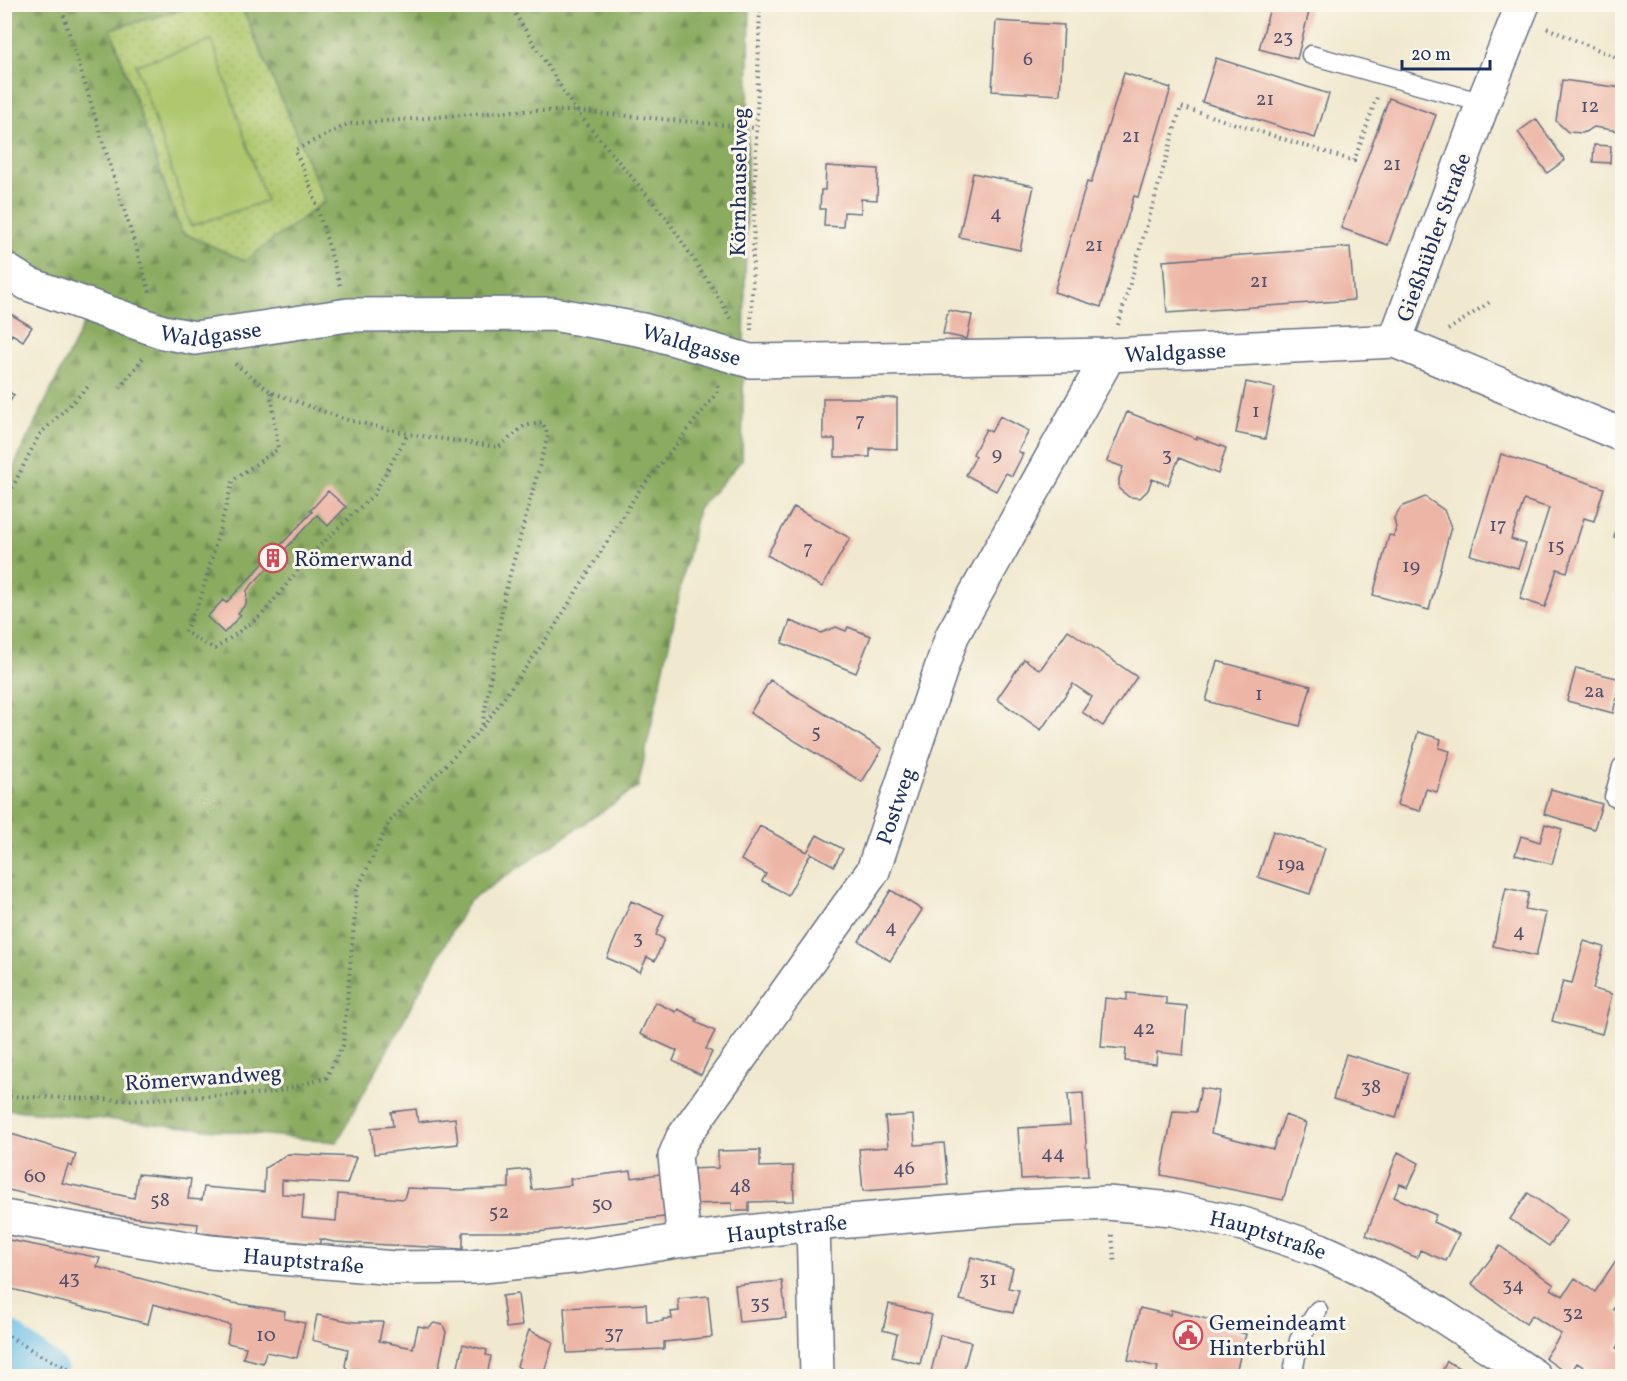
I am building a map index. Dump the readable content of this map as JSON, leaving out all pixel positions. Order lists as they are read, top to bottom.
{
  "streets": {
    "street": [
      "Gießhübler Straße",
      "Waldgasse",
      "Postweg",
      "Hauptstraße"
    ],
    "path": ["Körnhauselweg", "Römerwandweg"]
  },
  "crossings": [
    ["Körnhauselweg", "Waldgasse"],
    ["Körnhauselweg", "Römerwandweg"],
    ["Gießhübler Straße", "Waldgasse"],
    ["Waldgasse", "Postweg"],
    ["Waldgasse", "Römerwandweg"],
    ["Postweg", "Hauptstraße"]
  ],
  "places": {
    "building": ["Römerwand"],
    "public building": ["Gemeindeamt Hinterbrühl"]
  },
  "house_numbers": [
    "23",
    "6",
    "21",
    "12",
    "21",
    "21",
    "4",
    "21",
    "21",
    "1",
    "7",
    "9",
    "3",
    "17",
    "15",
    "7",
    "19",
    "2a",
    "1",
    "5",
    "19a",
    "4",
    "4",
    "3",
    "42",
    "38",
    "44",
    "46",
    "60",
    "48",
    "58",
    "50",
    "52",
    "43",
    "31",
    "34",
    "35",
    "32",
    "37",
    "10"
  ],
  "scale_bar": "20 m"
}
